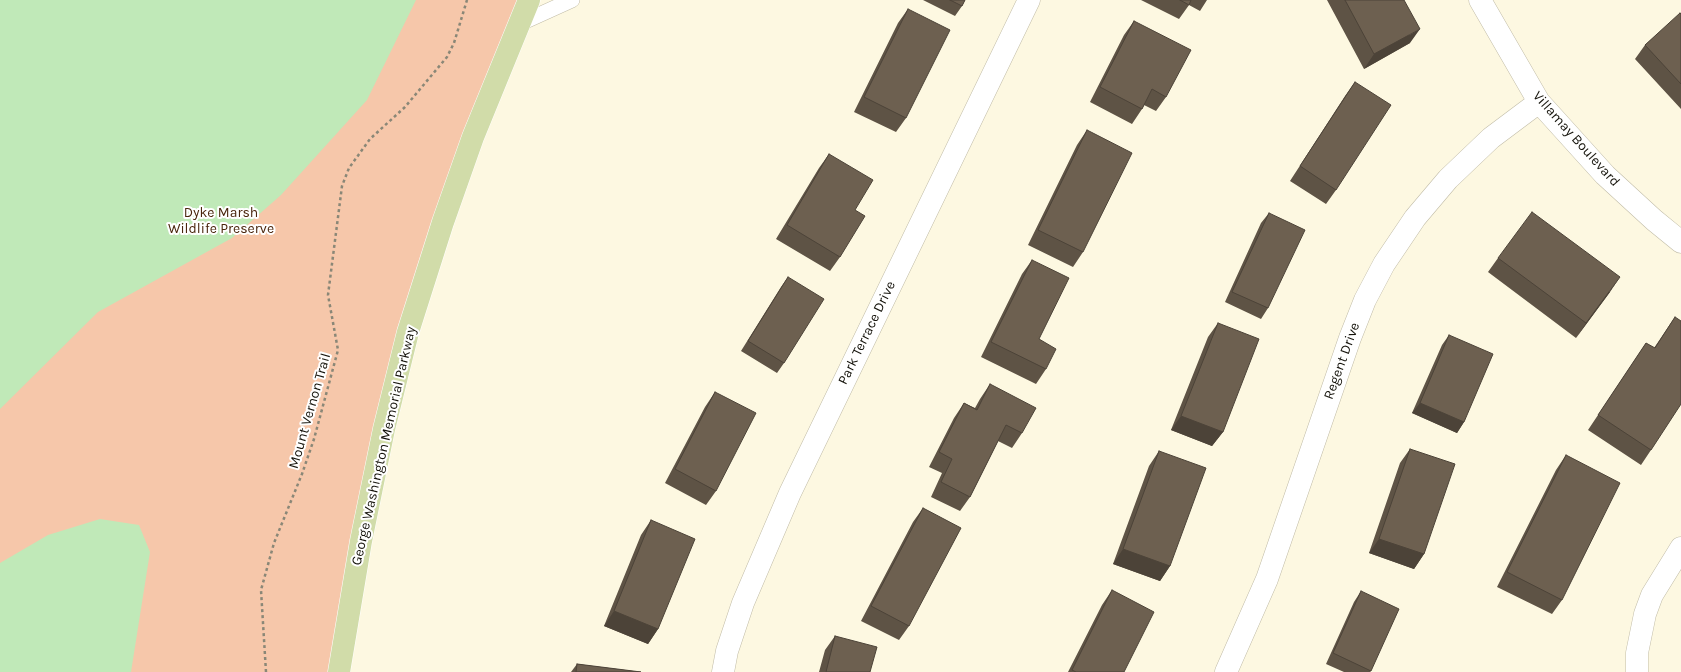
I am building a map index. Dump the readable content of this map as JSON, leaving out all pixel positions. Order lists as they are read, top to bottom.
{
  "streets": {
    "main road": ["George Washington Memorial Parkway"],
    "street": ["Villamay Boulevard", "Park Terrace Drive", "Regent Drive"],
    "path": ["Mount Vernon Trail"]
  },
  "crossings": [
    ["Villamay Boulevard", "Regent Drive"]
  ],
  "parks": ["Dyke Marsh Wildlife Preserve"]
}
